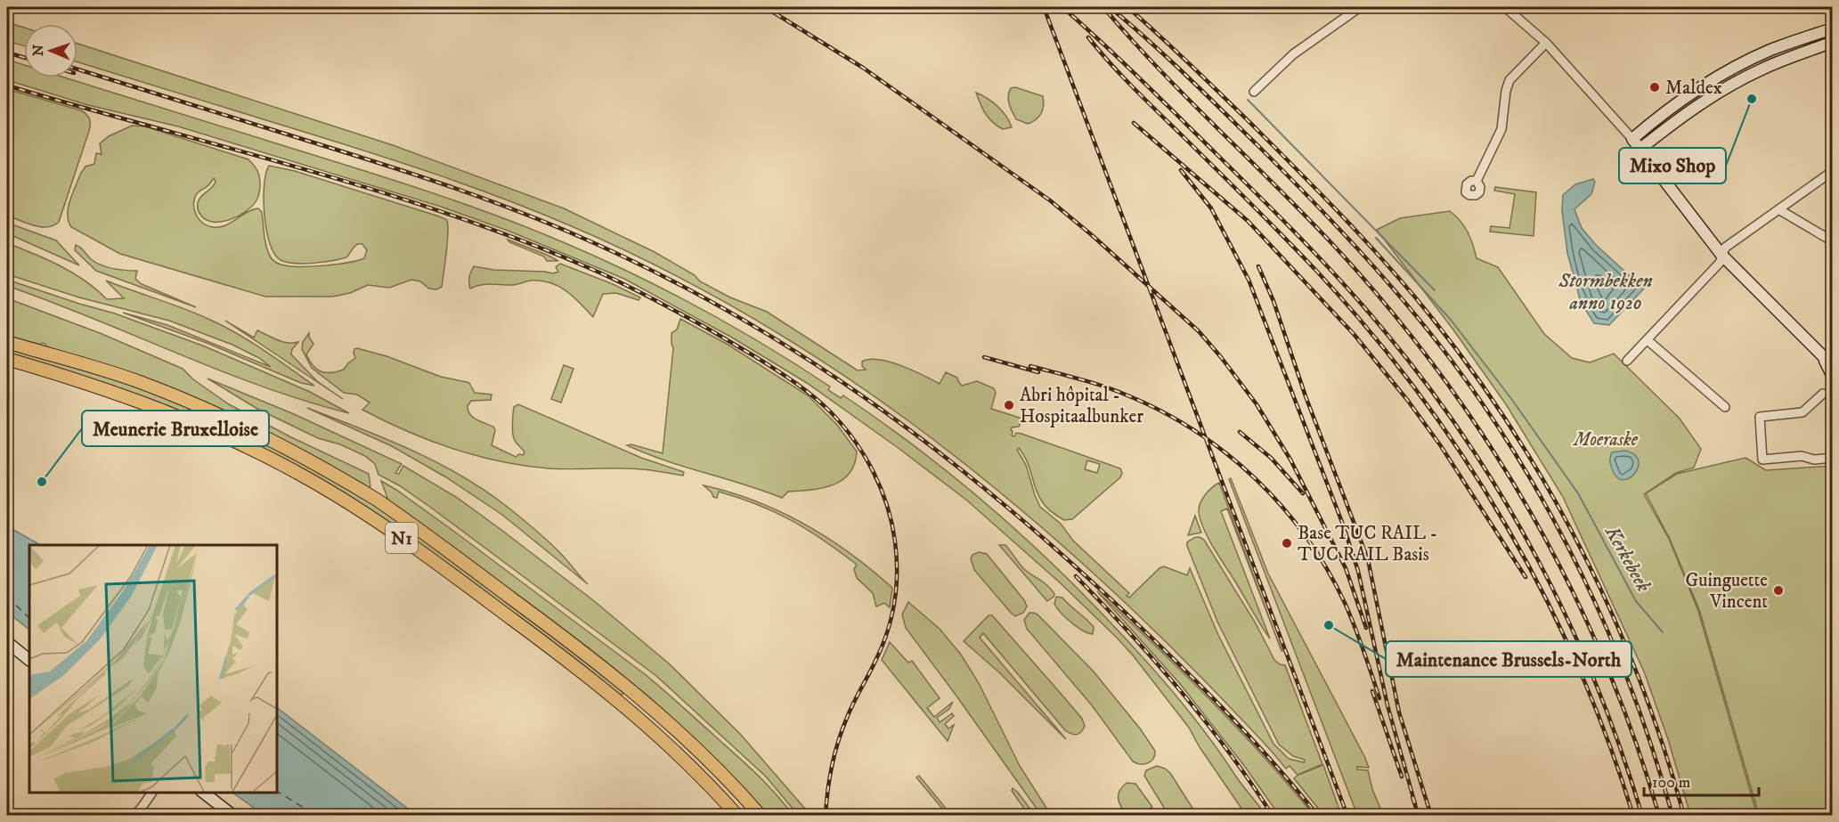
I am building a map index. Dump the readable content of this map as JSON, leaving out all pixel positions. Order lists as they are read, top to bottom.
{
  "streets": {
    "main road": ["N1"]
  },
  "water": ["Stormbekken anno 1920", "Kerkebeek"],
  "parks": ["Moeraske"],
  "places": [
    "Maldex",
    "Mixo Shop",
    "Abri hôpital - Hospitaalbunker",
    "Meunerie Bruxelloise",
    "Base TUC RAIL - TUC RAIL Basis",
    "Guinguette Vincent",
    "Maintenance Brussels-North"
  ],
  "scale_bar": "100 m",
  "north": "left"
}
